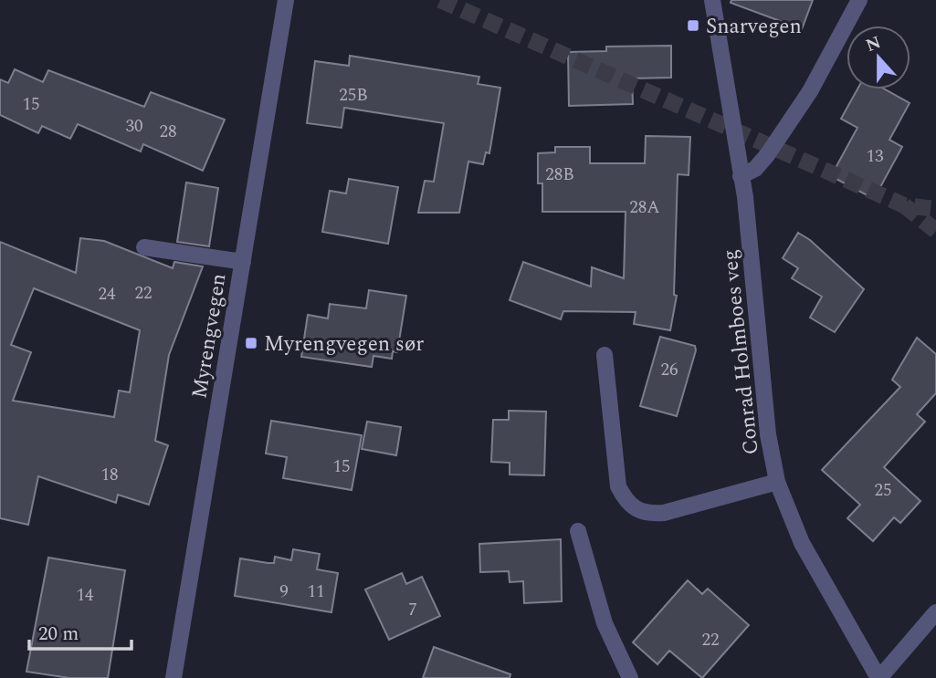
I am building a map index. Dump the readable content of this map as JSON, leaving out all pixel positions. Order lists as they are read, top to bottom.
{
  "streets": {
    "street": ["Myrengvegen", "Conrad Holmboes veg"]
  },
  "places": {
    "transit": ["Snarvegen", "Myrengvegen sør"]
  },
  "house_numbers": [
    "25B",
    "15",
    "30",
    "28",
    "13",
    "28B",
    "28A",
    "22",
    "24",
    "26",
    "15",
    "18",
    "25",
    "9",
    "11",
    "14",
    "7",
    "22"
  ],
  "scale_bar": "20 m",
  "north": "top"
}
